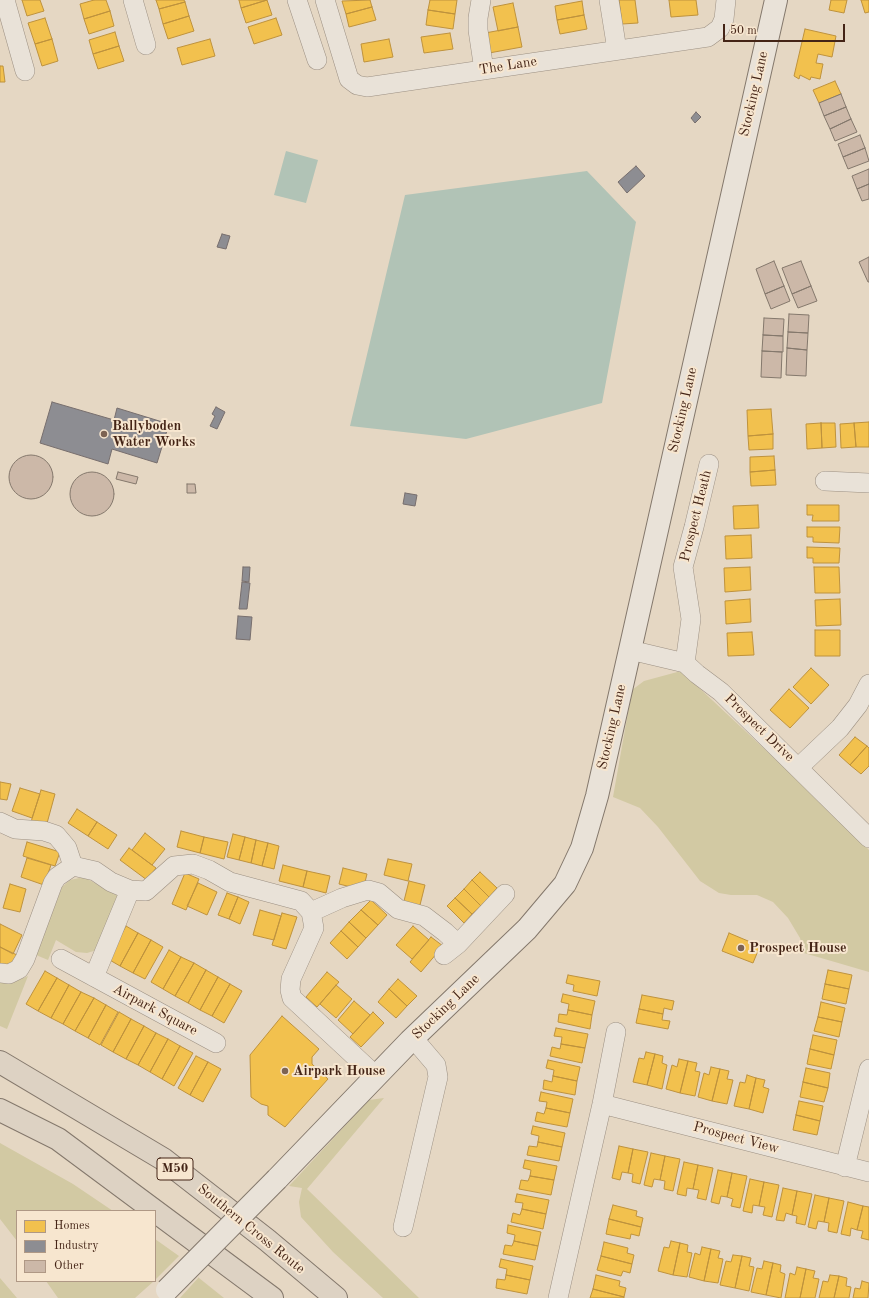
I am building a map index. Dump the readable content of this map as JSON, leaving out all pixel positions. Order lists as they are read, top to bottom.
{
  "streets": {
    "highway": ["M50", "Southern Cross Route"],
    "main road": ["Stocking Lane"],
    "street": [
      "The Lane",
      "Prospect Heath",
      "Prospect Drive",
      "Airpark Square",
      "Prospect View"
    ]
  },
  "crossings": [
    ["Stocking Lane", "Prospect Drive"],
    ["Prospect Heath", "Prospect Drive"]
  ],
  "places": ["Ballyboden Water Works", "Prospect House", "Airpark House"],
  "legend": ["Homes", "Industry", "Other"],
  "scale_bar": "50 m"
}
